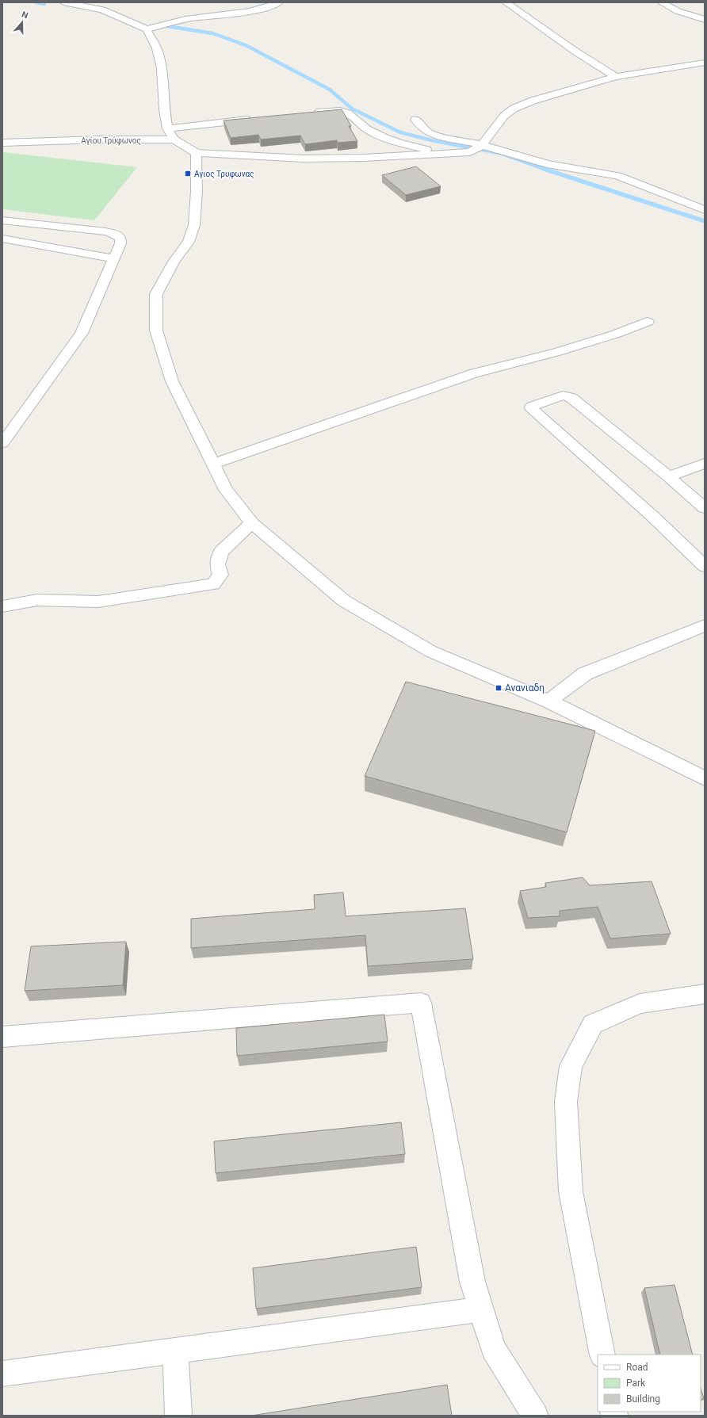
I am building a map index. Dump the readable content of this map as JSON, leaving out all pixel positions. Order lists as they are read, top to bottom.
{
  "streets": {
    "street": ["Αγίου Τρύφωνος"]
  },
  "places": {
    "transit": ["Αγιος Τρυφωνας", "Ανανιαδη"]
  },
  "legend": ["Road", "Park", "Building"],
  "north": "top"
}
